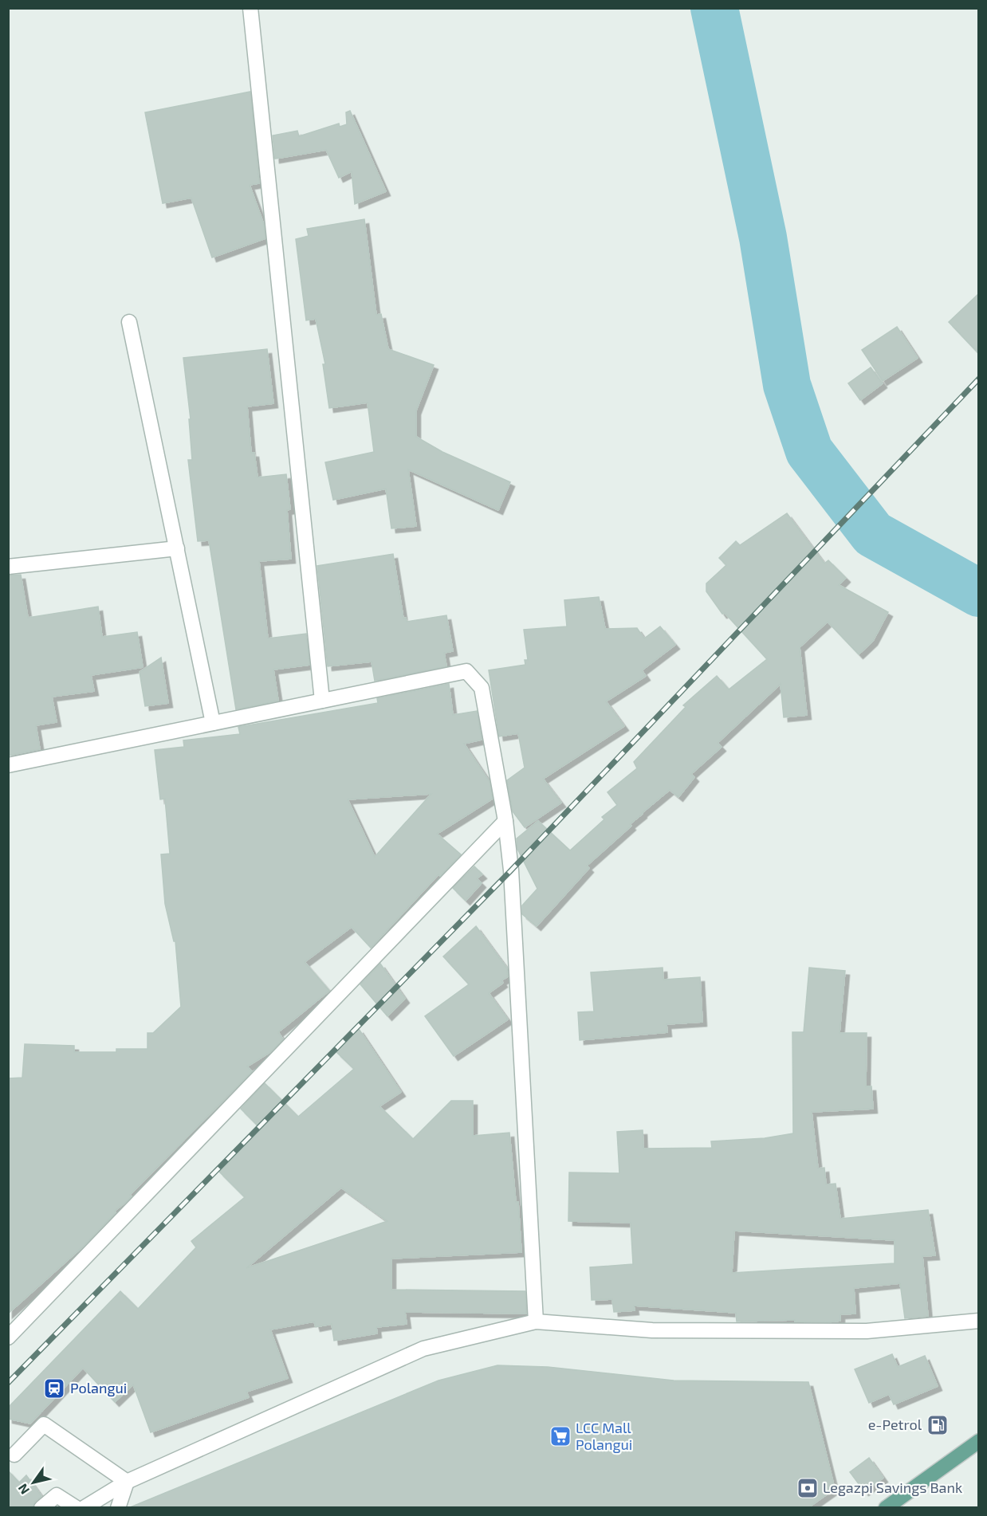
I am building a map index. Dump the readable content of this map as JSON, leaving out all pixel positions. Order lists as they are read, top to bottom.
{
  "places": {
    "station": ["Polangui"],
    "fuel station": ["e-Petrol"],
    "supermarket": ["LCC Mall Polangui"],
    "bank": ["Legazpi Savings Bank"]
  },
  "north": "bottom left"
}
